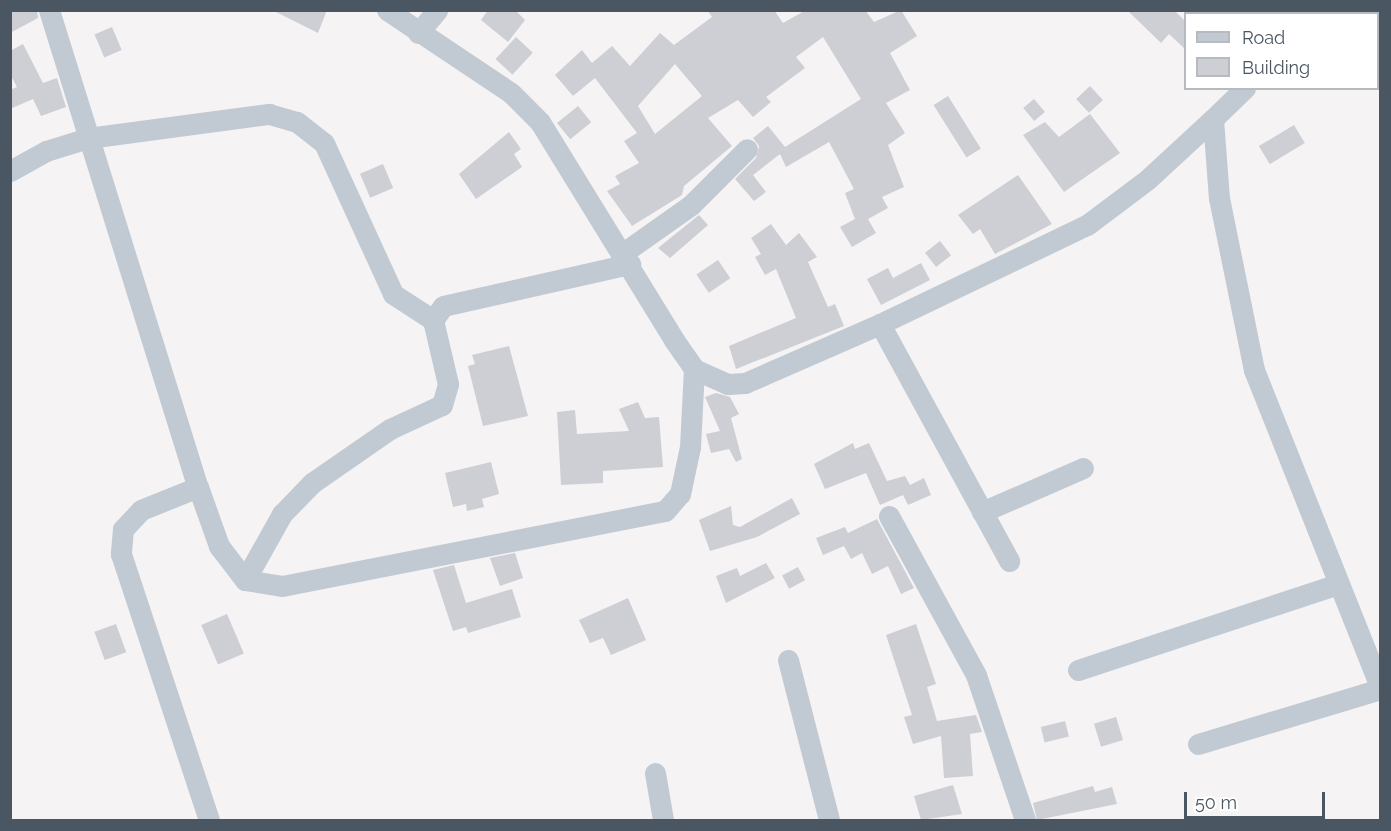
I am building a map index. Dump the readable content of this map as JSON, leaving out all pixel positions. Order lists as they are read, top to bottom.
{
  "legend": ["Road", "Building"],
  "scale_bar": "50 m"
}
